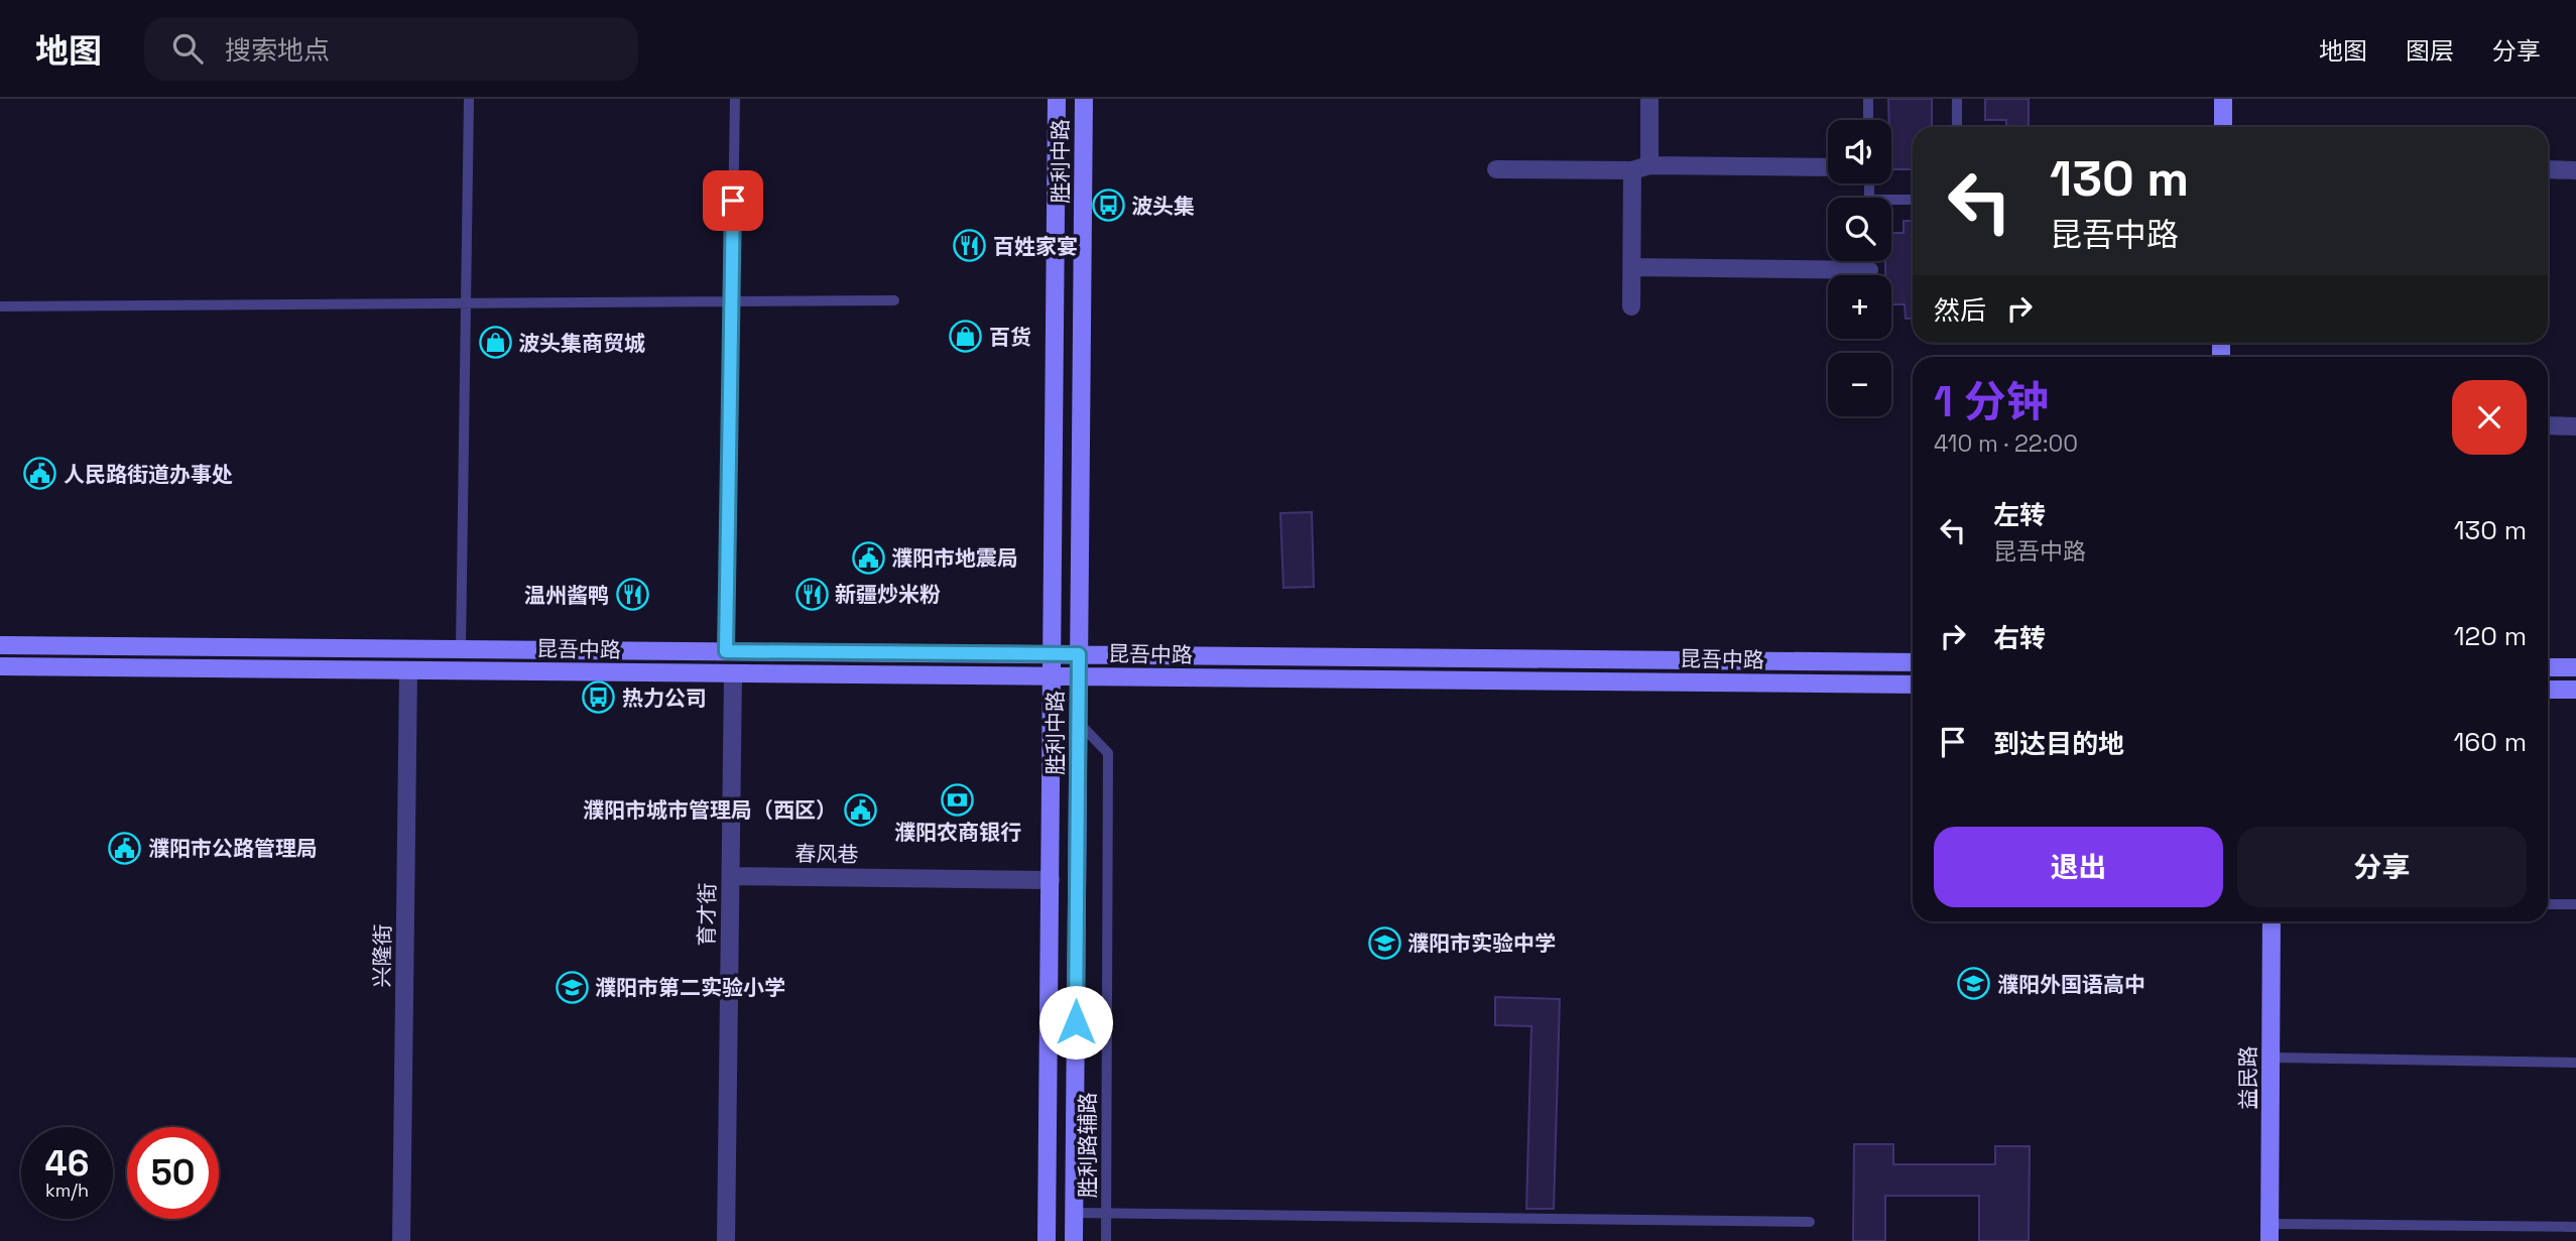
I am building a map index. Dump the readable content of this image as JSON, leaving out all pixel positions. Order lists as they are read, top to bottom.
{
  "streets": {
    "street": [
      "胜利中路",
      "昆吾中路",
      "春风巷",
      "育才街",
      "兴隆街",
      "益民路"
    ],
    "lane": ["胜利路辅路"]
  },
  "crossings": [
    ["胜利中路", "昆吾中路"],
    ["胜利中路", "春风巷"],
    ["胜利中路", "胜利路辅路"],
    ["昆吾中路", "育才街"],
    ["昆吾中路", "兴隆街"],
    ["春风巷", "育才街"]
  ],
  "places": {
    "bus stop": ["波头集", "热力公司"],
    "restaurant": ["百姓家宴", "新疆炒米粉", "温州酱鸭"],
    "shop": ["百货", "波头集商贸城"],
    "public building": [
      "人民路街道办事处",
      "濮阳市地震局",
      "濮阳市城市管理局（西区）",
      "濮阳市公路管理局"
    ],
    "bank": ["濮阳农商银行"],
    "school or university": ["濮阳市实验中学", "濮阳外国语高中", "濮阳市第二实验小学"]
  },
  "page": {
    "header": "地图",
    "search": "搜索地点",
    "nav": ["地图", "图层", "分享"],
    "map_buttons": ["+", "−"],
    "turn": ["130 m", "昆吾中路"],
    "then": "然后",
    "heading": ["1 分钟", "410 m · 22:00"],
    "list": [
      {
        "name": "左转",
        "note": "昆吾中路",
        "value": "130 m"
      },
      {
        "name": "右转",
        "value": "120 m"
      },
      {
        "name": "到达目的地",
        "value": "160 m"
      }
    ],
    "buttons": ["退出", "分享"],
    "speed": "46 km/h",
    "limit": "50"
  }
}
